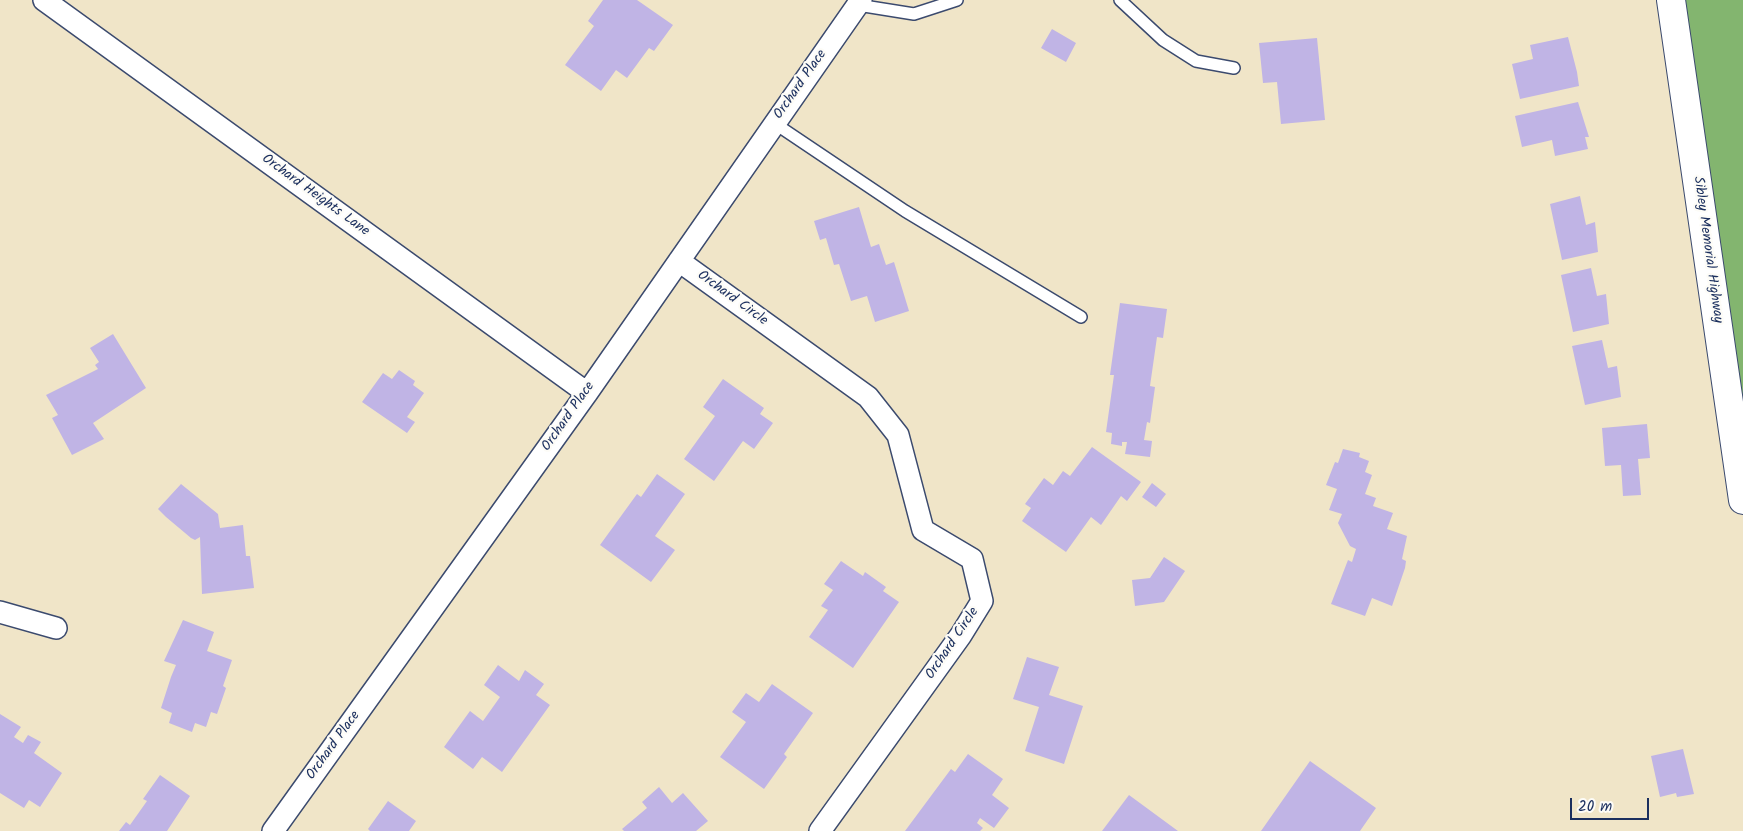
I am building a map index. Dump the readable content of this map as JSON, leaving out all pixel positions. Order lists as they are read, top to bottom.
{
  "streets": {
    "main road": ["Sibley Memorial Highway"],
    "street": ["Orchard Place", "Orchard Heights Lane", "Orchard Circle"]
  },
  "crossings": [
    ["Orchard Place", "Orchard Heights Lane"],
    ["Orchard Place", "Orchard Circle"]
  ],
  "scale_bar": "20 m"
}
